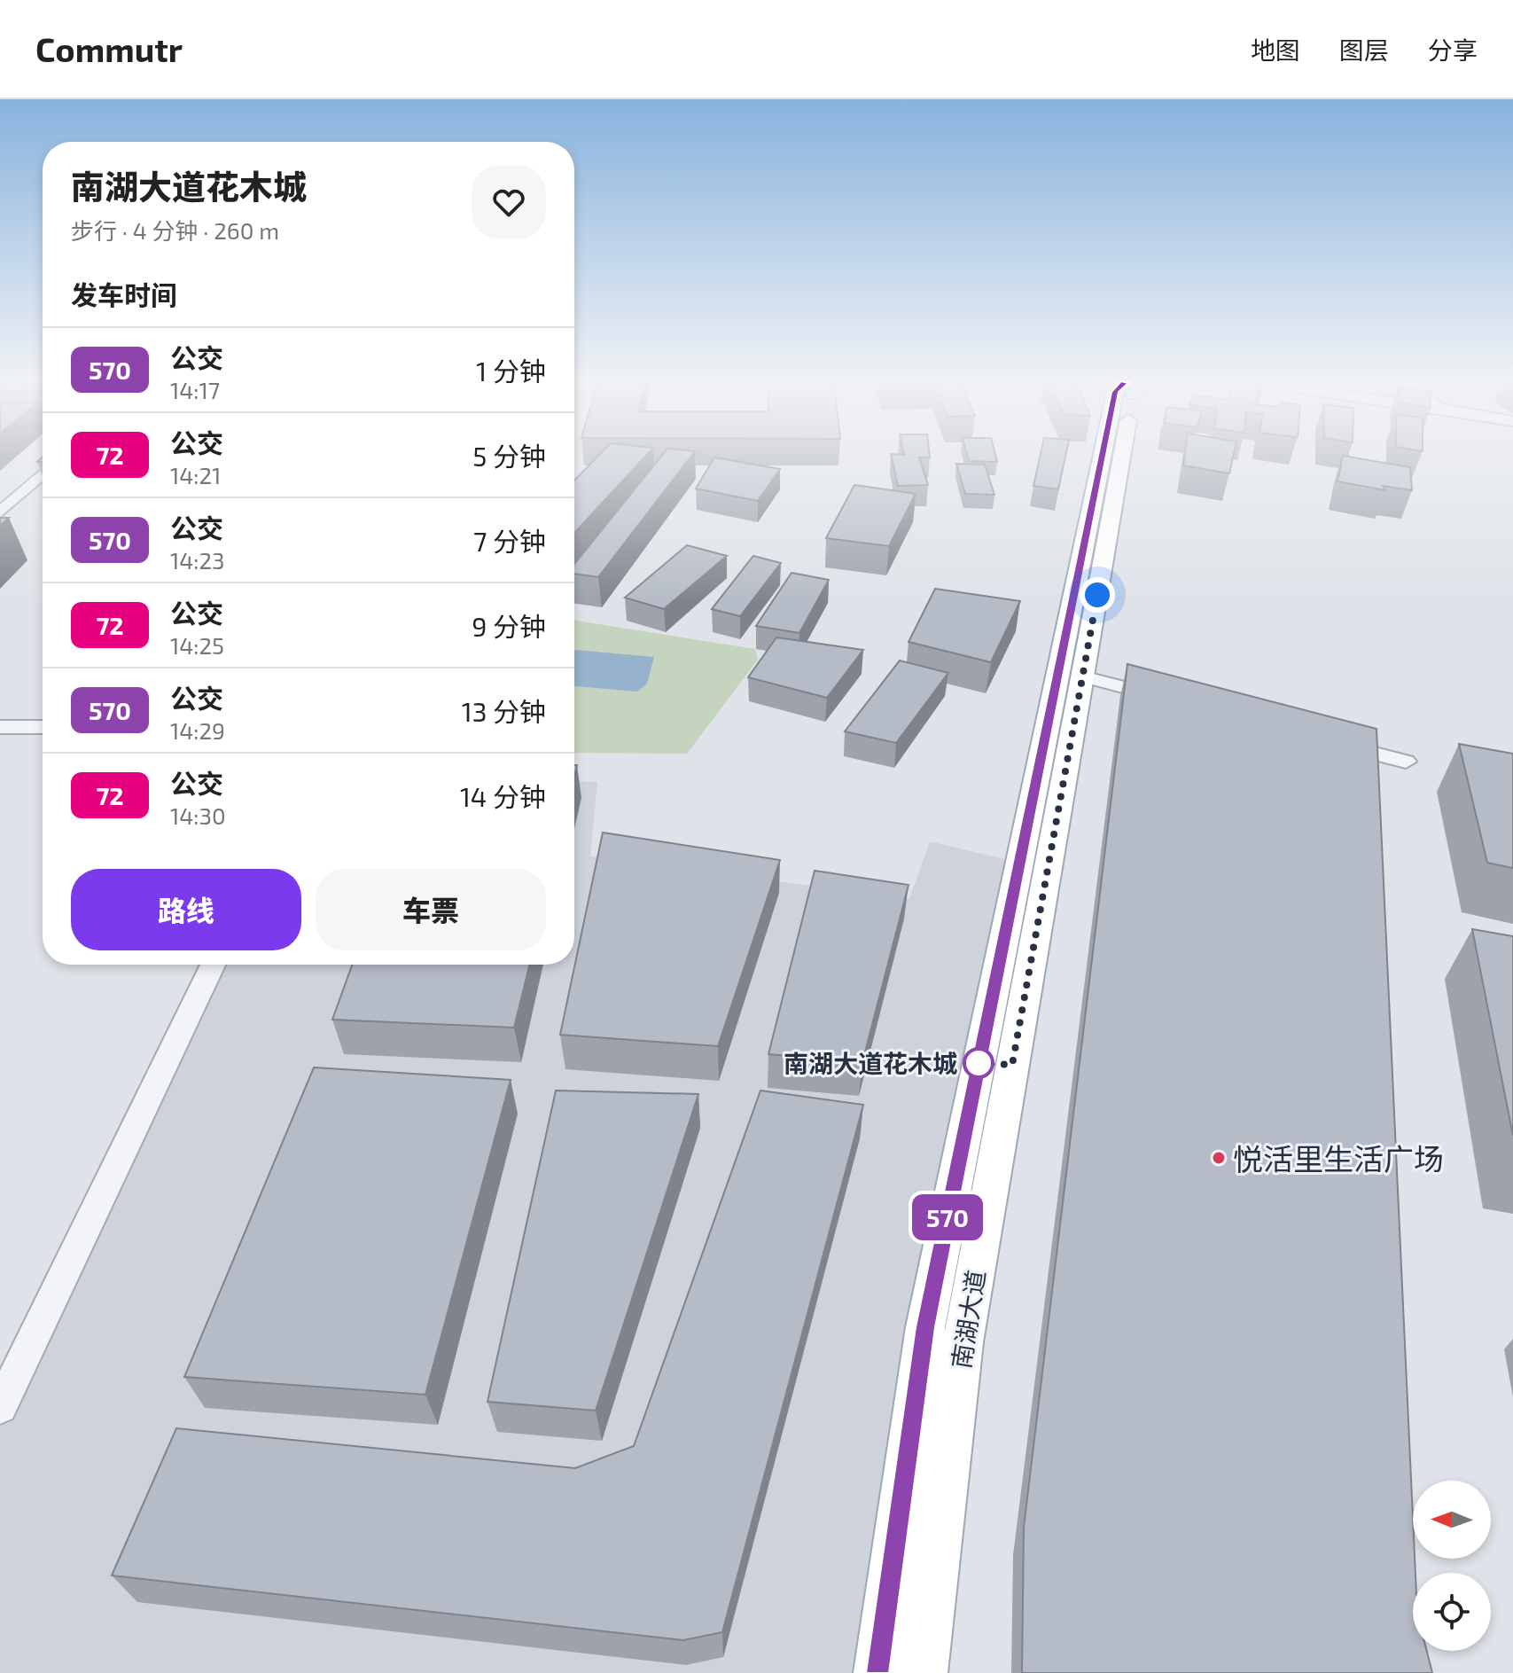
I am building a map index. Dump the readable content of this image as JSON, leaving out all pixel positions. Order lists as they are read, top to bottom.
{
  "streets": {
    "main road": ["南湖大道"]
  },
  "places": ["南湖大道花木城", "悦活里生活广场"],
  "lines": ["bus line 570"],
  "north": "left",
  "page": {
    "header": "Commutr",
    "nav": ["地图", "图层", "分享"],
    "on_map": "570",
    "heading": [
      ["南湖大道花木城", "步行 · 4 分钟 · 260 m"],
      "发车时间"
    ],
    "list": [
      {
        "mark": "570",
        "name": "公交",
        "note": "14:17",
        "value": "1 分钟"
      },
      {
        "mark": "72",
        "name": "公交",
        "note": "14:21",
        "value": "5 分钟"
      },
      {
        "mark": "570",
        "name": "公交",
        "note": "14:23",
        "value": "7 分钟"
      },
      {
        "mark": "72",
        "name": "公交",
        "note": "14:25",
        "value": "9 分钟"
      },
      {
        "mark": "570",
        "name": "公交",
        "note": "14:29",
        "value": "13 分钟"
      },
      {
        "mark": "72",
        "name": "公交",
        "note": "14:30",
        "value": "14 分钟"
      }
    ],
    "buttons": ["路线", "车票"]
  }
}
